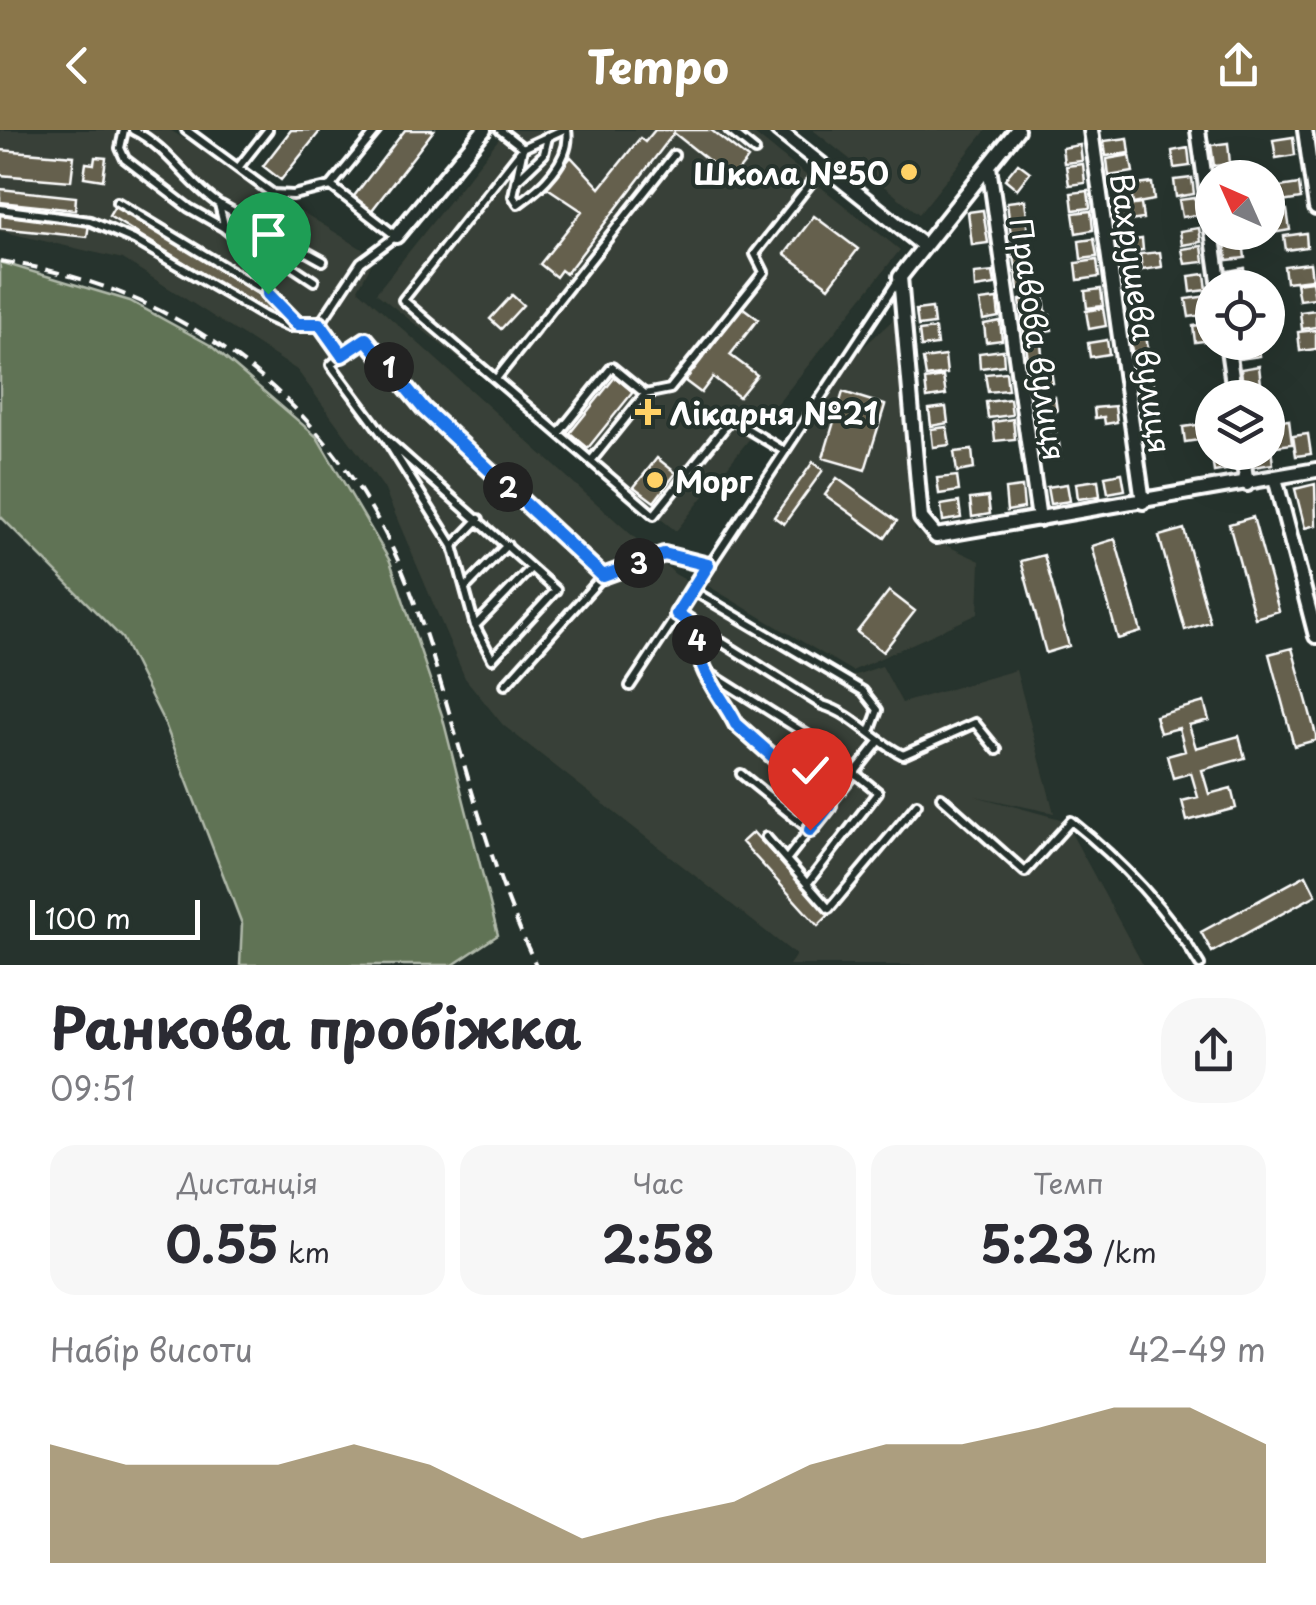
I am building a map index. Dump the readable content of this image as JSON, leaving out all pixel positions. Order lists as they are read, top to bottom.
{
  "streets": {
    "street": ["Вахрушева вулиця", "Правова вулиця"]
  },
  "places": {
    "other": ["Школа №50", "Морг"],
    "health": ["Лікарня №21"]
  },
  "scale_bar": "100 m",
  "north": "top left",
  "page": {
    "header": "Tempo",
    "pins": [
      "1",
      "2",
      "3",
      "4"
    ],
    "scale": "100 m",
    "heading": ["Ранкова пробіжка", "09:51"],
    "stats": [
      ["Дистанція", "0.55 km"],
      ["Час", "2:58"],
      ["Темп", "5:23 /km"]
    ],
    "chart": ["Набір висоти", "42–49 m"]
  }
}
